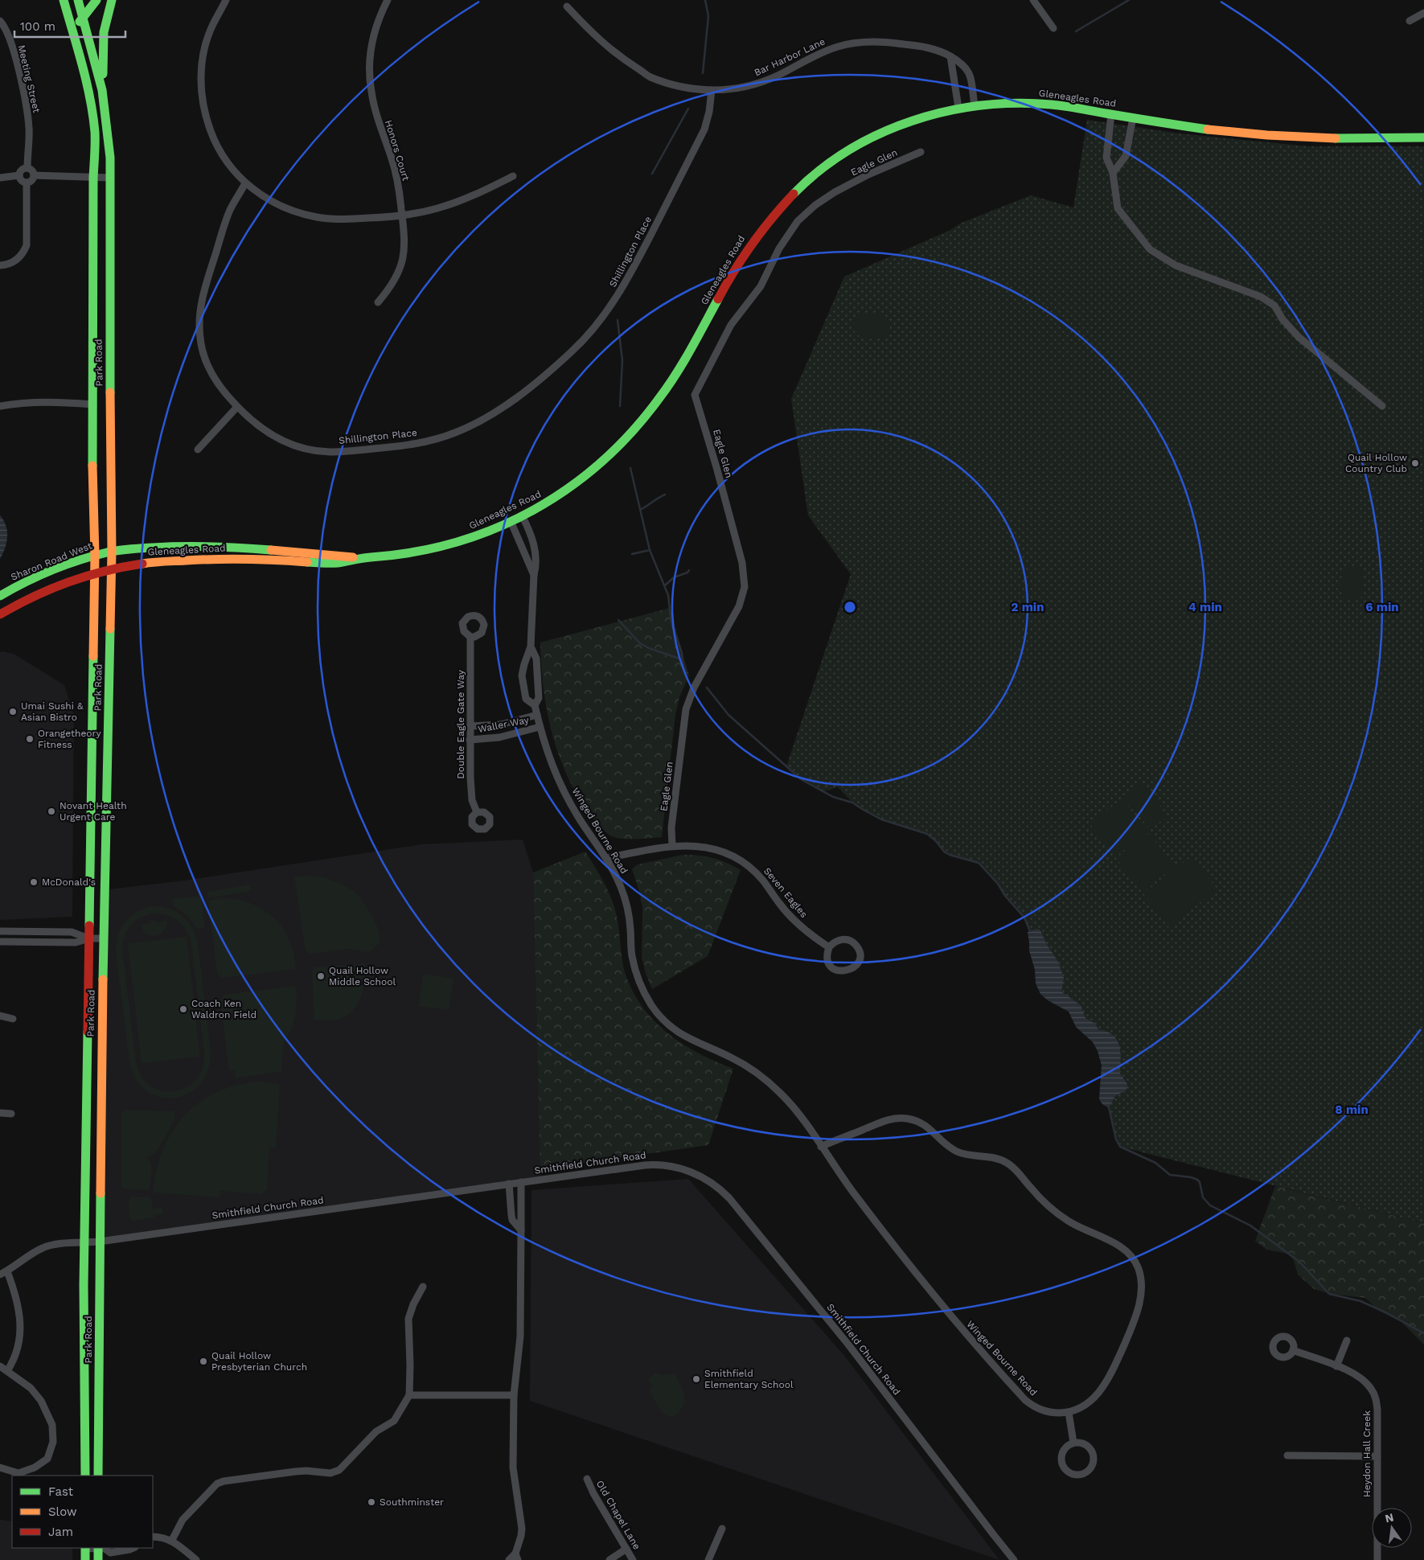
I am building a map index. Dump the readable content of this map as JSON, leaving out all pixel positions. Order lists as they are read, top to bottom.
{
  "streets": {
    "main road": ["Gleneagles Road", "Park Road", "Sharon Road West"],
    "street": [
      "Bar Harbor Lane",
      "Meeting Street",
      "Honors Court",
      "Eagle Glen",
      "Shillington Place",
      "Double Eagle Gate Way",
      "Waller Way",
      "Winged Bourne Road",
      "Seven Eagles",
      "Smithfield Church Road",
      "Heydon Hall Creek",
      "Old Chapel Lane"
    ]
  },
  "crossings": [
    ["Bar Harbor Lane", "Gleneagles Road"],
    ["Bar Harbor Lane", "Shillington Place"],
    ["Gleneagles Road", "Park Road"],
    ["Gleneagles Road", "Sharon Road West"],
    ["Gleneagles Road", "Winged Bourne Road"],
    ["Eagle Glen", "Seven Eagles"],
    ["Park Road", "Sharon Road West"],
    ["Park Road", "Smithfield Church Road"],
    ["Double Eagle Gate Way", "Waller Way"],
    ["Waller Way", "Winged Bourne Road"],
    ["Winged Bourne Road", "Seven Eagles"]
  ],
  "places": [
    "Quail Hollow Country Club",
    "Umai Sushi & Asian Bistro",
    "Orangetheory Fitness",
    "Novant Health Urgent Care",
    "McDonald's",
    "Quail Hollow Middle School",
    "Coach Ken Waldron Field",
    "Quail Hollow Presbyterian Church",
    "Smithfield Elementary School",
    "Southminster"
  ],
  "legend": ["Fast", "Slow", "Jam"],
  "scale_bar": "100 m",
  "north": "top",
  "rings": [
    "2 min",
    "4 min",
    "6 min",
    "8 min"
  ]
}
